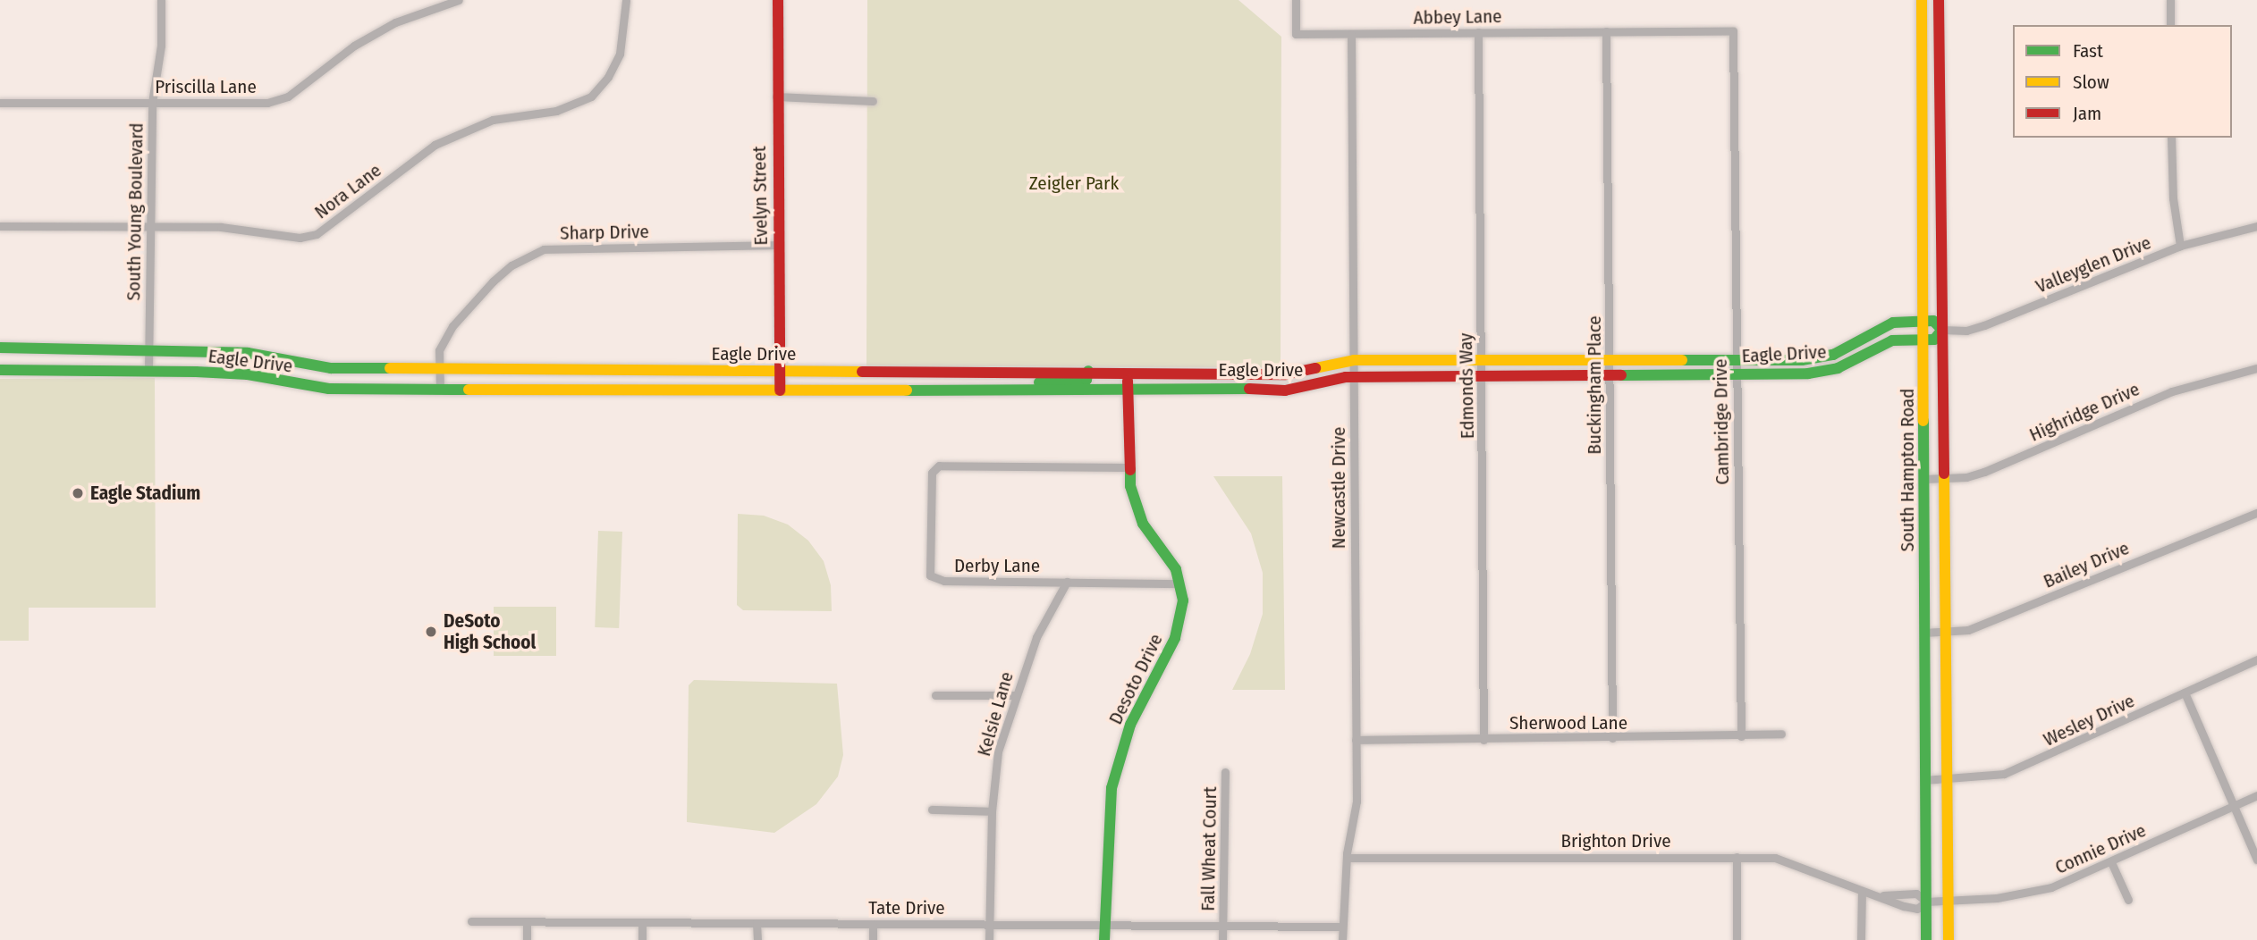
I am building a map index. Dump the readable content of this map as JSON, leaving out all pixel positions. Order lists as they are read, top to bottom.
{
  "streets": {
    "street": [
      "Abbey Lane",
      "Priscilla Lane",
      "Nora Lane",
      "Evelyn Street",
      "South Young Boulevard",
      "Sharp Drive",
      "Valleyglen Drive",
      "Eagle Drive",
      "Buckingham Place",
      "Edmonds Way",
      "Highridge Drive",
      "Cambridge Drive",
      "South Hampton Road",
      "Newcastle Drive",
      "Bailey Drive",
      "Derby Lane",
      "Desoto Drive",
      "Kelsie Lane",
      "Wesley Drive",
      "Sherwood Lane",
      "Brighton Drive",
      "Fall Wheat Court",
      "Connie Drive",
      "Tate Drive"
    ]
  },
  "crossings": [
    ["Abbey Lane", "Buckingham Place"],
    ["Abbey Lane", "Edmonds Way"],
    ["Abbey Lane", "Cambridge Drive"],
    ["Abbey Lane", "Newcastle Drive"],
    ["Priscilla Lane", "South Young Boulevard"],
    ["Nora Lane", "South Young Boulevard"],
    ["Evelyn Street", "Sharp Drive"],
    ["Evelyn Street", "Eagle Drive"],
    ["South Young Boulevard", "Eagle Drive"],
    ["Sharp Drive", "Eagle Drive"],
    ["Valleyglen Drive", "Eagle Drive"],
    ["Valleyglen Drive", "South Hampton Road"],
    ["Eagle Drive", "Buckingham Place"],
    ["Eagle Drive", "Edmonds Way"],
    ["Eagle Drive", "Cambridge Drive"],
    ["Eagle Drive", "South Hampton Road"],
    ["Eagle Drive", "Newcastle Drive"],
    ["Eagle Drive", "Desoto Drive"],
    ["Buckingham Place", "Sherwood Lane"],
    ["Edmonds Way", "Sherwood Lane"],
    ["Highridge Drive", "South Hampton Road"],
    ["Cambridge Drive", "Sherwood Lane"],
    ["South Hampton Road", "Bailey Drive"],
    ["South Hampton Road", "Wesley Drive"],
    ["South Hampton Road", "Brighton Drive"],
    ["South Hampton Road", "Connie Drive"],
    ["Newcastle Drive", "Sherwood Lane"],
    ["Newcastle Drive", "Brighton Drive"],
    ["Newcastle Drive", "Tate Drive"],
    ["Derby Lane", "Desoto Drive"],
    ["Derby Lane", "Kelsie Lane"],
    ["Desoto Drive", "Tate Drive"],
    ["Kelsie Lane", "Tate Drive"],
    ["Brighton Drive", "Connie Drive"],
    ["Fall Wheat Court", "Tate Drive"]
  ],
  "parks": ["Zeigler Park"],
  "places": ["Eagle Stadium", "DeSoto High School"],
  "legend": ["Fast", "Slow", "Jam"]
}
